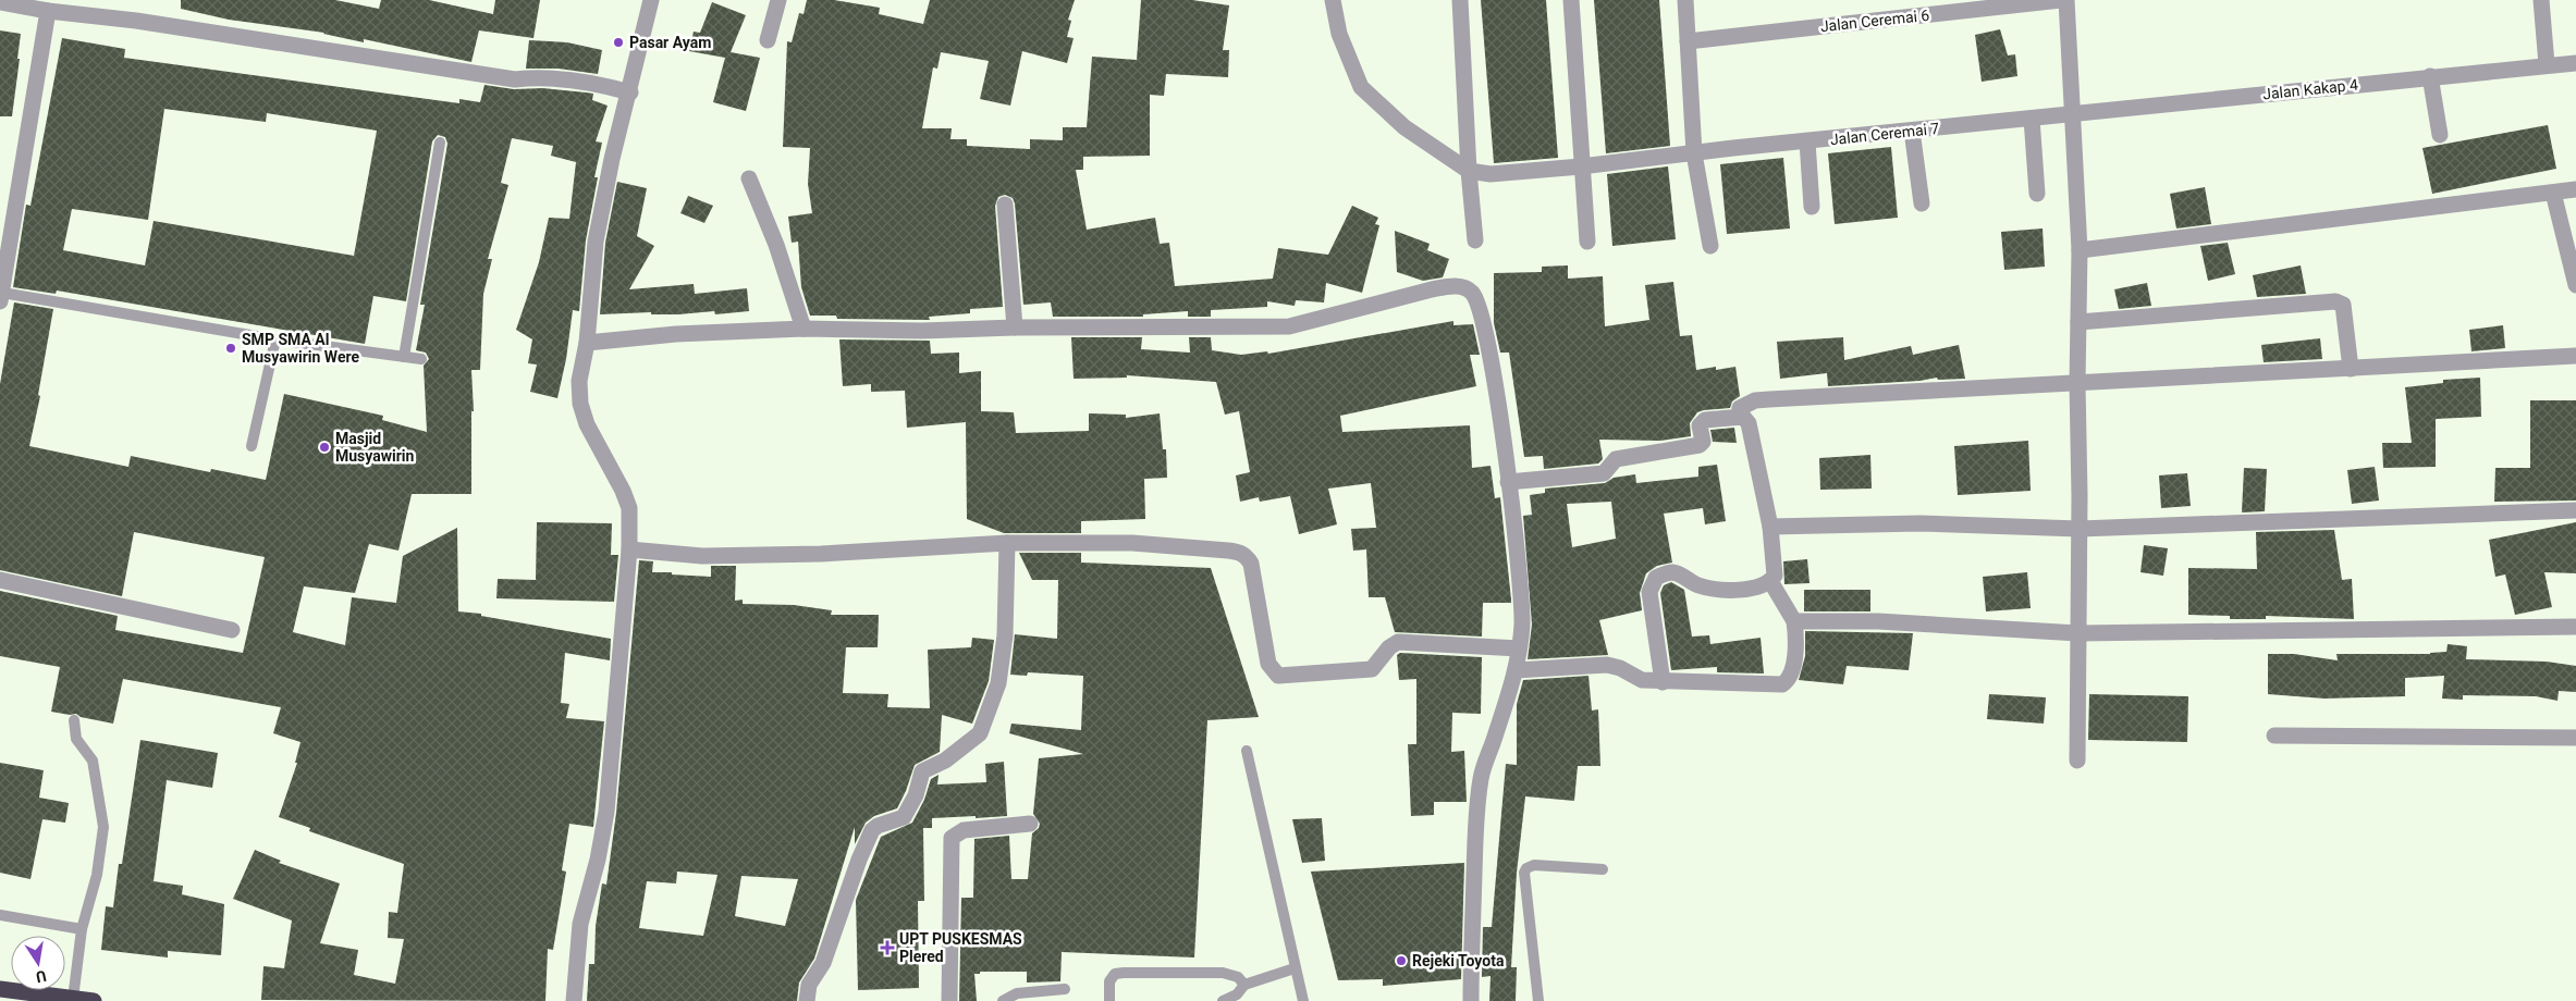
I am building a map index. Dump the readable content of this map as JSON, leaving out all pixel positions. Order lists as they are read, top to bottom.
{
  "streets": {
    "street": ["Jalan Ceremai 6", "Jalan Kakap 4", "Jalan Ceremai 7"]
  },
  "crossings": [
    ["Jalan Kakap 4", "Jalan Ceremai 7"]
  ],
  "places": {
    "other": [
      "Pasar Ayam",
      "SMP SMA Al Musyawirin Were",
      "Masjid Musyawirin",
      "Rejeki Toyota"
    ],
    "health": ["UPT PUSKESMAS Plered"]
  },
  "north": "bottom"
}
